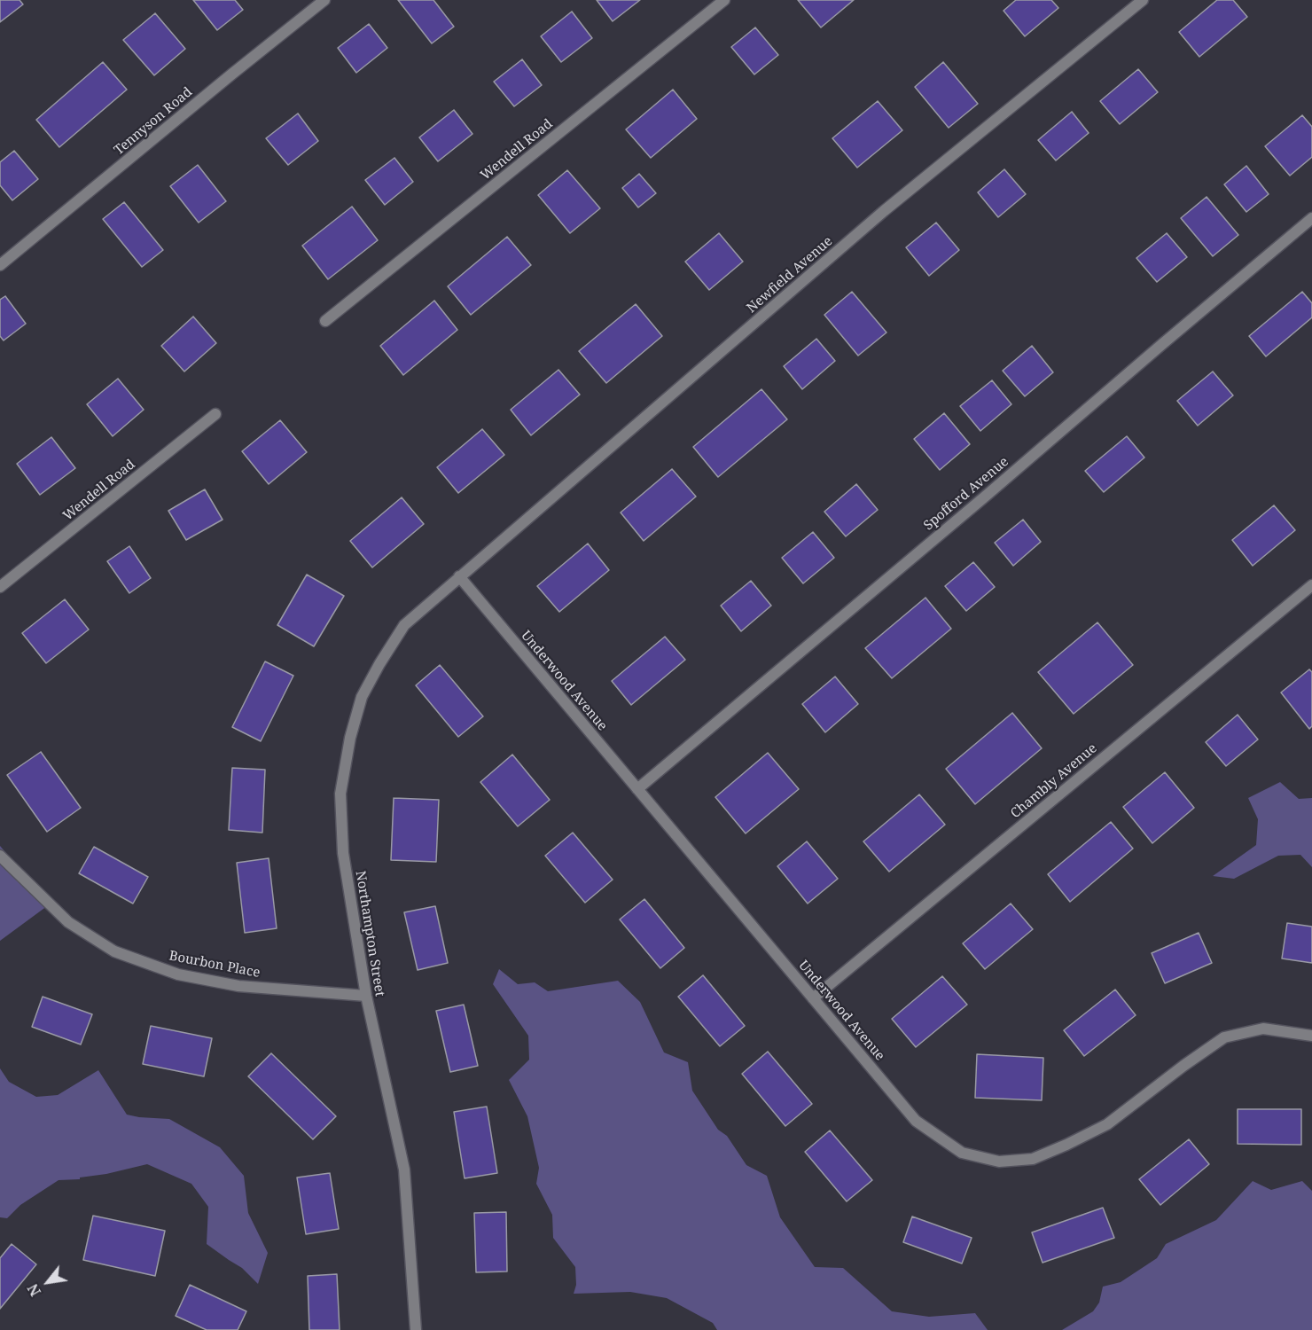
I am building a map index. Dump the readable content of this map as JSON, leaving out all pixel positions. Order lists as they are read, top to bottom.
{
  "streets": {
    "street": [
      "Tennyson Road",
      "Wendell Road",
      "Newfield Avenue",
      "Spofford Avenue",
      "Underwood Avenue",
      "Chambly Avenue",
      "Northampton Street",
      "Bourbon Place"
    ]
  },
  "crossings": [
    ["Newfield Avenue", "Underwood Avenue"],
    ["Newfield Avenue", "Northampton Street"],
    ["Spofford Avenue", "Underwood Avenue"],
    ["Underwood Avenue", "Chambly Avenue"],
    ["Underwood Avenue", "Northampton Street"],
    ["Northampton Street", "Bourbon Place"]
  ],
  "north": "bottom left"
}
